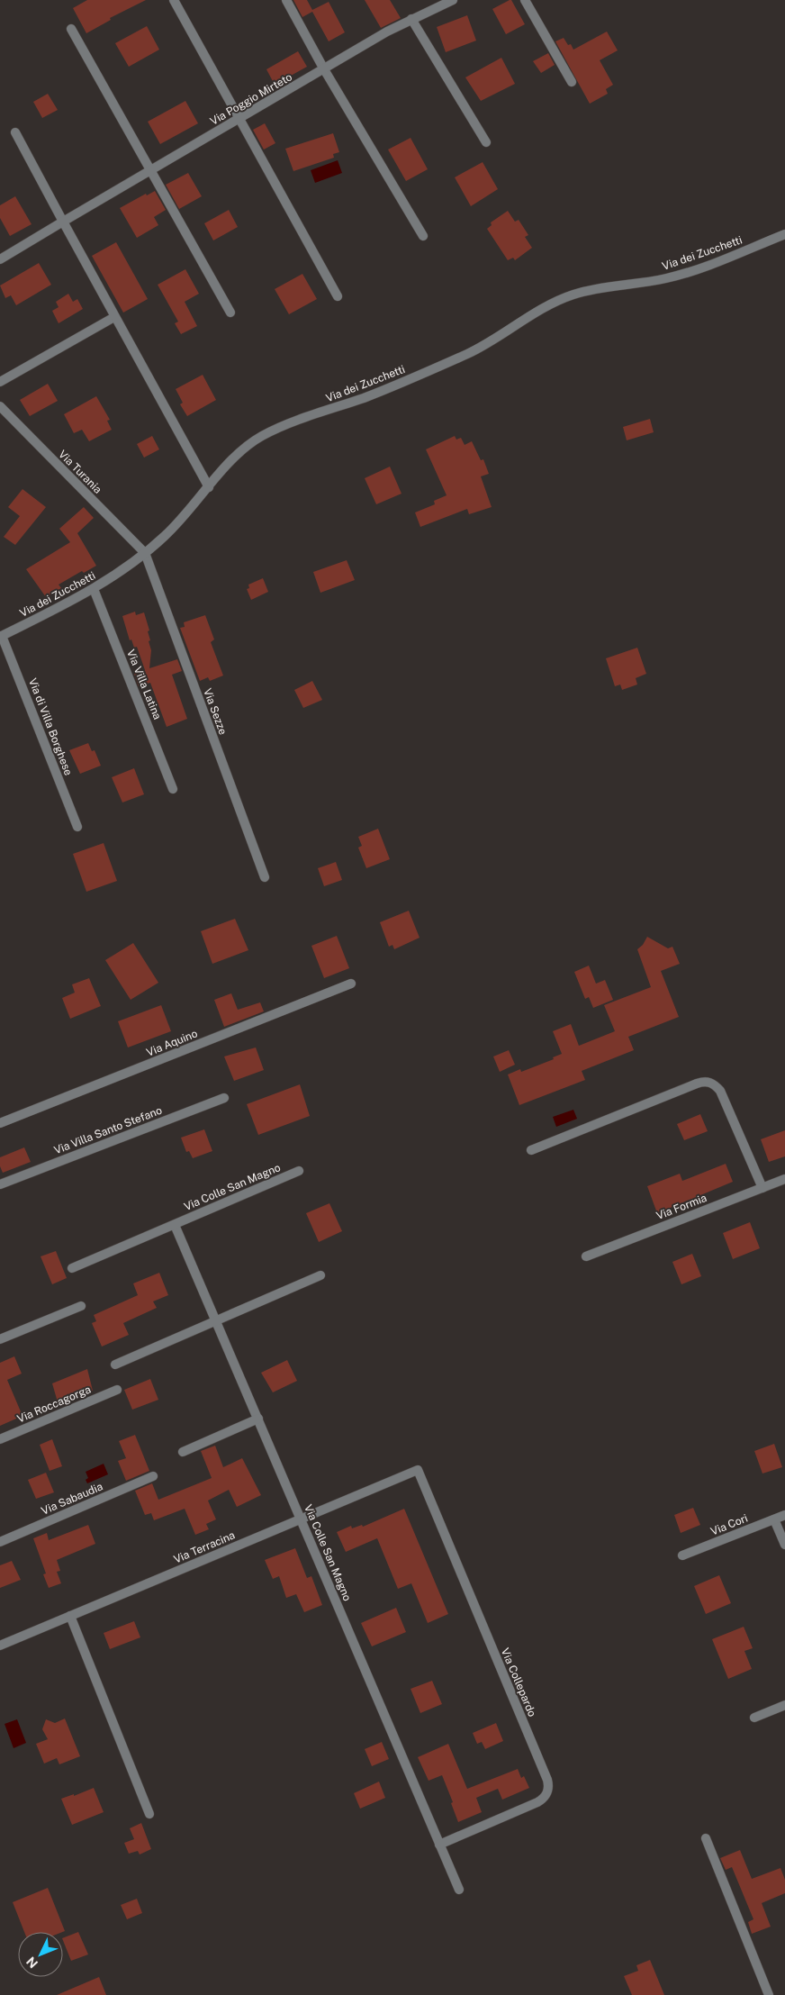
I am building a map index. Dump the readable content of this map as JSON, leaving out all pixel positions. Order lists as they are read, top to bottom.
{
  "streets": {
    "street": [
      "Via Poggio Mirteto",
      "Via dei Zucchetti",
      "Via Turania",
      "Via Villa Latina",
      "Via Sezze",
      "Via di Villa Borghese",
      "Via Aquino",
      "Via Villa Santo Stefano",
      "Via Colle San Magno",
      "Via Formia",
      "Via Roccagorga",
      "Via Sabaudia",
      "Via Cori",
      "Via Terracina",
      "Via Collepardo"
    ]
  },
  "crossings": [
    ["Via dei Zucchetti", "Via Turania"],
    ["Via dei Zucchetti", "Via Villa Latina"],
    ["Via dei Zucchetti", "Via Sezze"],
    ["Via dei Zucchetti", "Via di Villa Borghese"],
    ["Via Turania", "Via Sezze"],
    ["Via Colle San Magno", "Via Terracina"],
    ["Via Colle San Magno", "Via Collepardo"],
    ["Via Terracina", "Via Collepardo"]
  ],
  "north": "bottom left"
}
